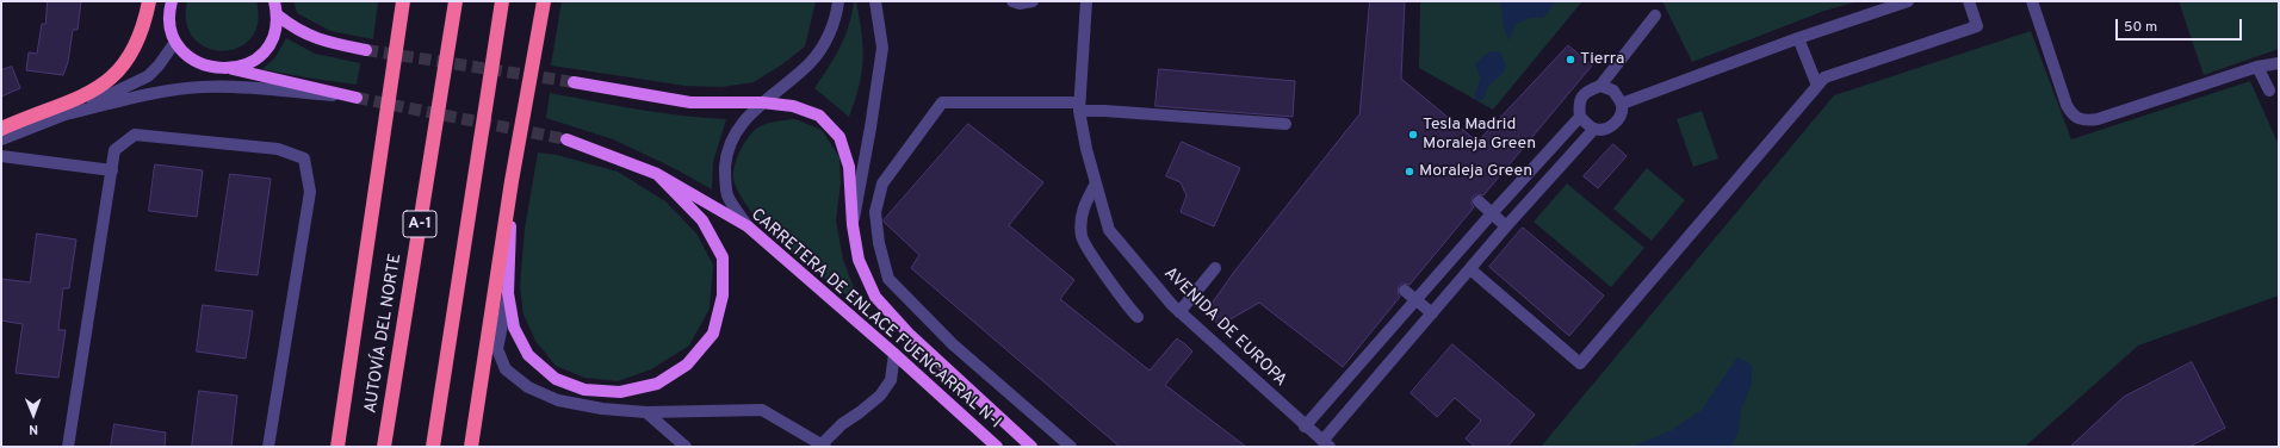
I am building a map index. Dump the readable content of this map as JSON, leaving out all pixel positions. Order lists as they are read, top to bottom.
{
  "streets": {
    "highway": ["A-1", "AUTOVÍA DEL NORTE"],
    "main road": ["CARRETERA DE ENLACE FUENCARRAL N-I"],
    "street": ["AVENIDA DE EUROPA"]
  },
  "places": ["Tierra", "Tesla Madrid Moraleja Green", "Moraleja Green"],
  "scale_bar": "50 m",
  "north": "bottom"
}
